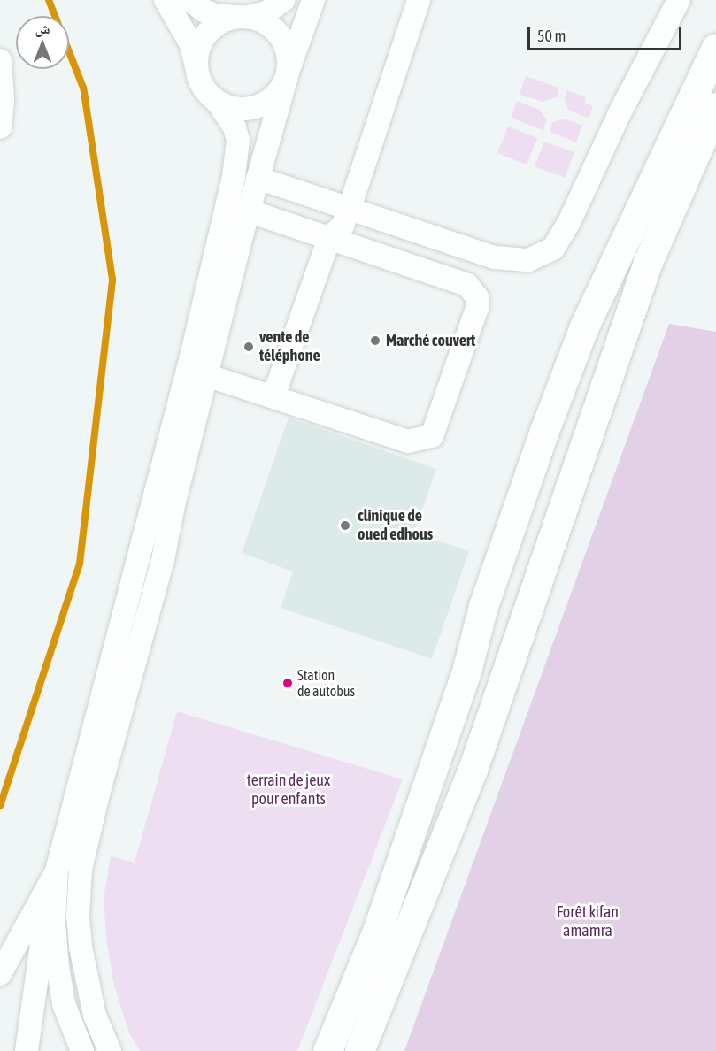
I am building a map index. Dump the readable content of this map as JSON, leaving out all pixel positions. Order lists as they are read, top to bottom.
{
  "parks": ["terrain de jeux pour enfants", "Forêt kifan amamra"],
  "places": [
    "Marché couvert",
    "vente de téléphone",
    "clinique de oued edhous",
    "Station de autobus"
  ],
  "scale_bar": "50 m",
  "north": "top"
}
